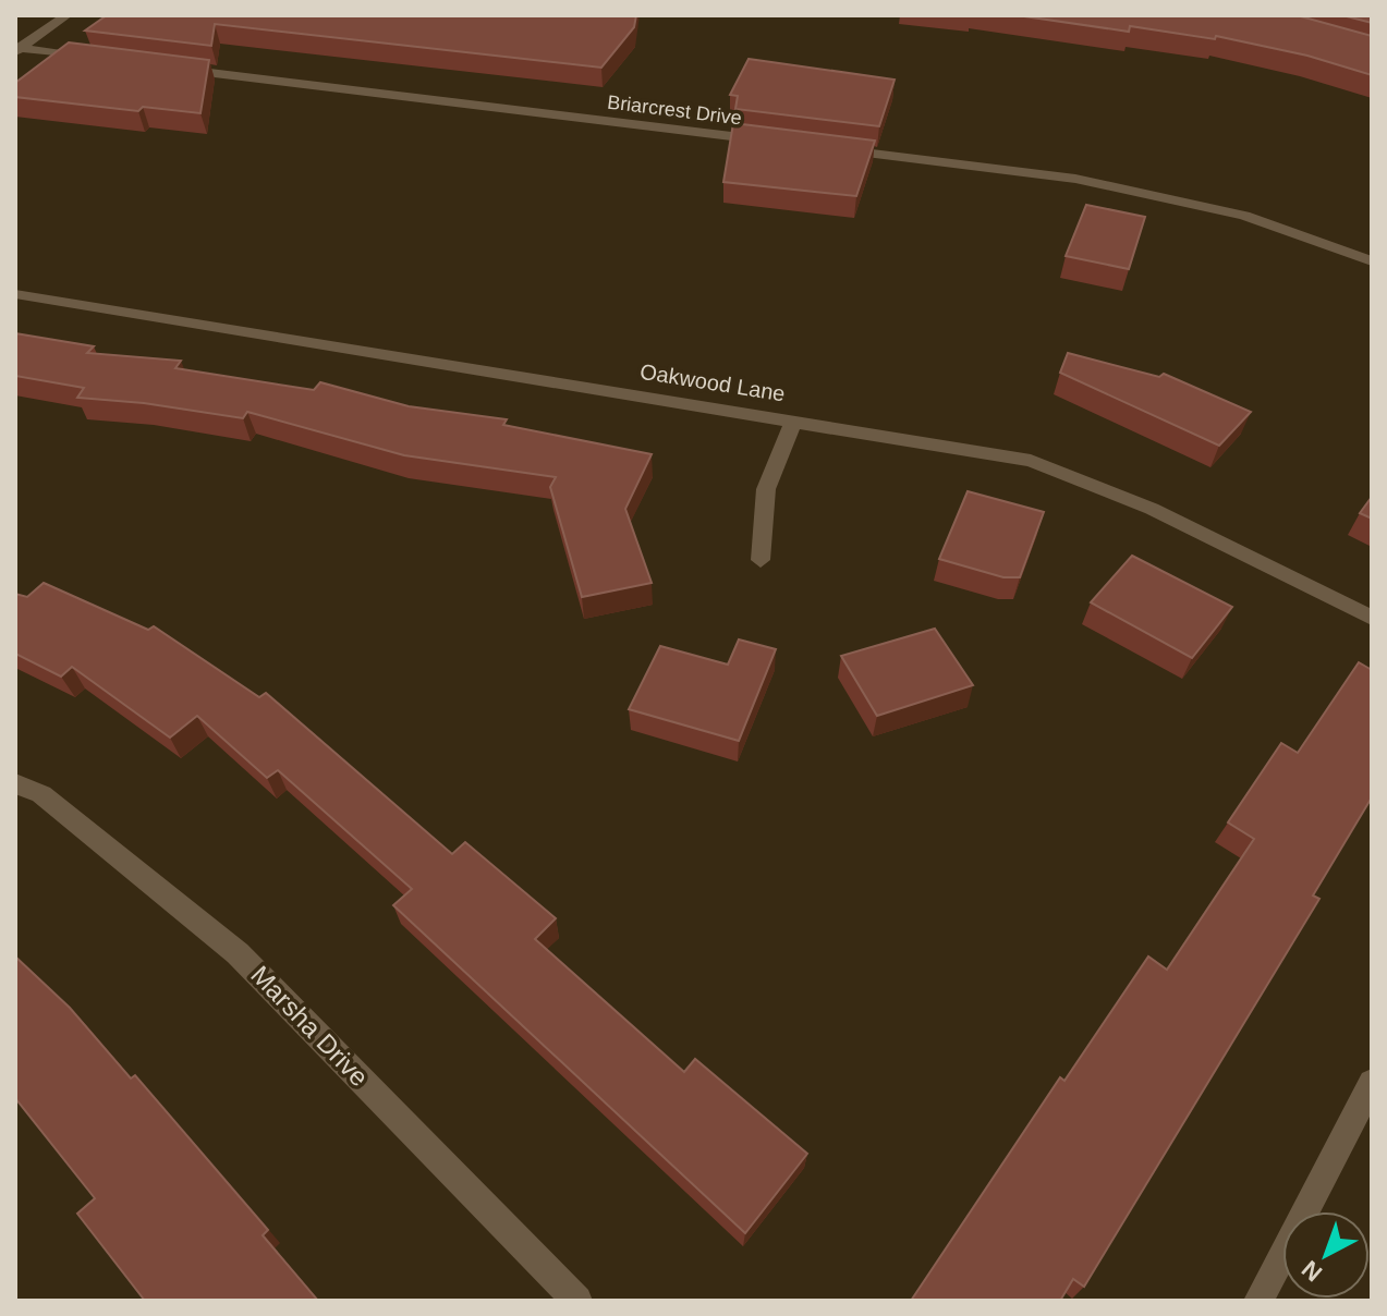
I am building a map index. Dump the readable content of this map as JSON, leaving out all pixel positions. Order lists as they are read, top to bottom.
{
  "streets": {
    "street": ["Briarcrest Drive", "Oakwood Lane", "Marsha Drive"]
  },
  "north": "bottom left"
}
